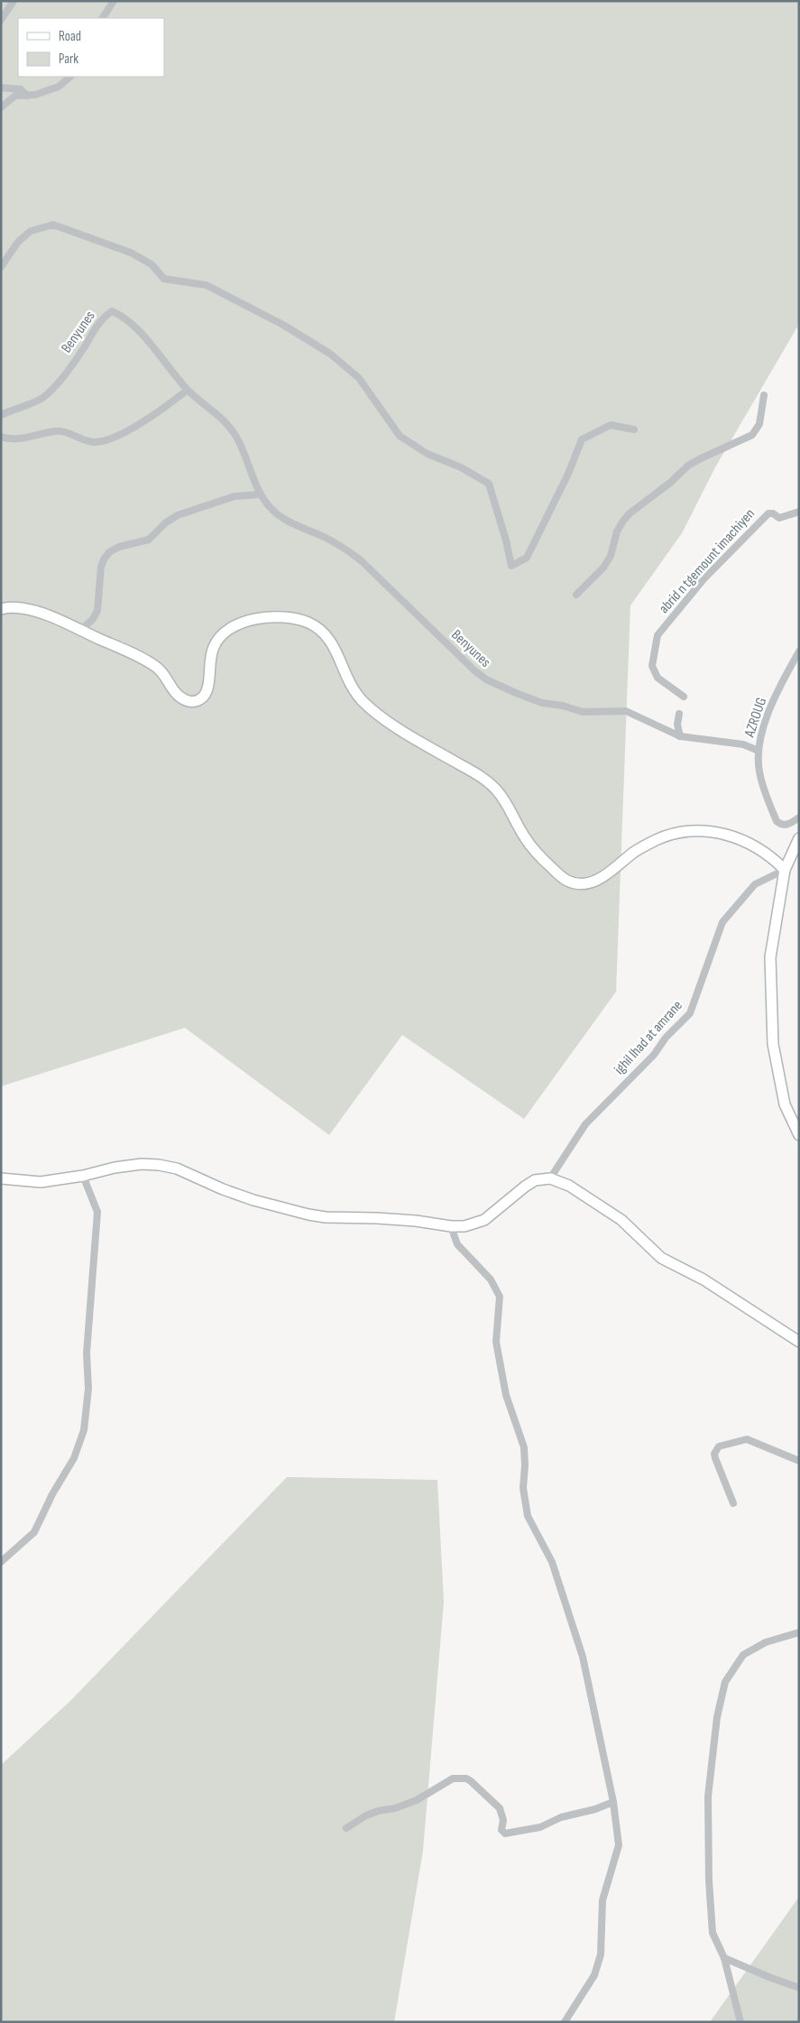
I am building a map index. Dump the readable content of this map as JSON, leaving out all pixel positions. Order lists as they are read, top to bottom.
{
  "streets": {
    "street": [
      "Benyunes",
      "abrid n tgemount imachiyen",
      "AZROUG",
      "ighil lhad at amrane"
    ]
  },
  "crossings": [
    ["Benyunes", "AZROUG"]
  ],
  "legend": ["Road", "Park"]
}
